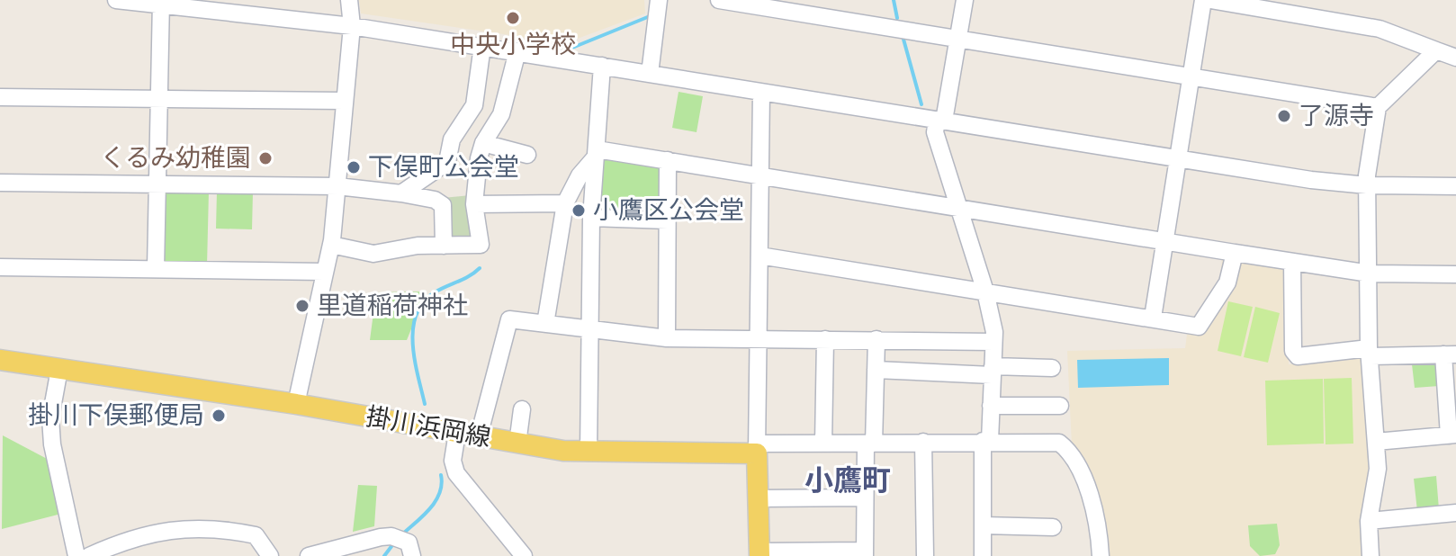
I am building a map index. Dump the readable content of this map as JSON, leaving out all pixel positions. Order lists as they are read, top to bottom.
{
  "streets": {
    "main road": ["掛川浜岡線"]
  },
  "districts": ["小鷹町"],
  "places": [
    "中央小学校",
    "了源寺",
    "くるみ幼稚園",
    "下俣町公会堂",
    "小鷹区公会堂",
    "里道稲荷神社",
    "掛川下俣郵便局"
  ]
}
